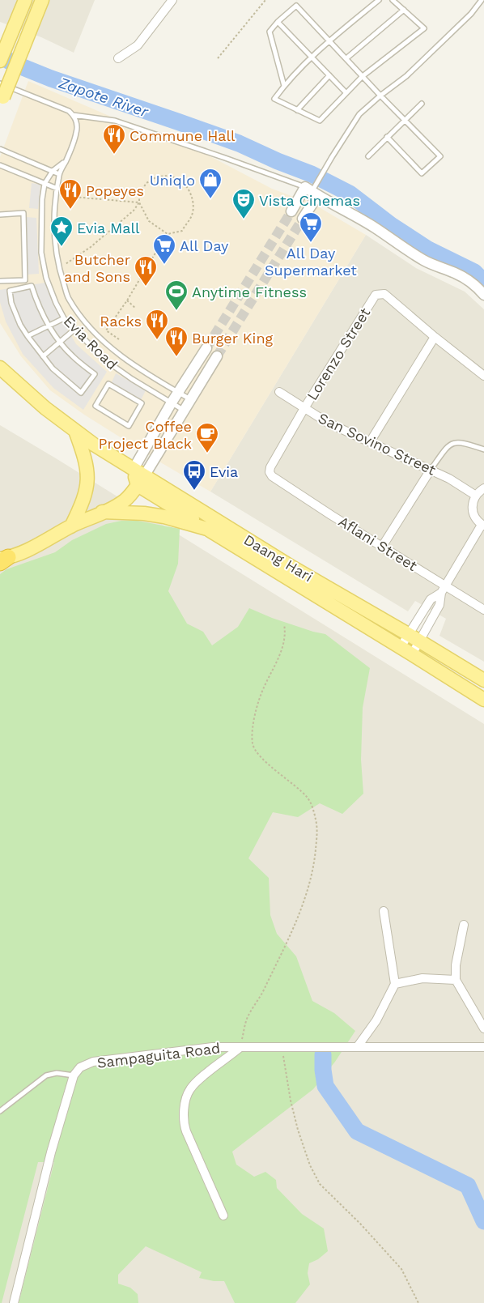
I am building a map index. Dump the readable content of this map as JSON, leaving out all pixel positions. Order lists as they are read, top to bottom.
{
  "streets": {
    "main road": ["Daang Hari"],
    "street": [
      "Lorenzo Street",
      "San Sovino Street",
      "Aflani Street",
      "Sampaguita Road"
    ],
    "lane": ["Evia Road"]
  },
  "crossings": [
    ["Lorenzo Street", "San Sovino Street"],
    ["Lorenzo Street", "Aflani Street"]
  ],
  "water": ["Zapote River"],
  "places": {
    "restaurant": [
      "Commune Hall",
      "Popeyes",
      "Butcher and Sons",
      "Racks",
      "Burger King"
    ],
    "shop": ["Uniqlo"],
    "theatre": ["Vista Cinemas"],
    "supermarket": ["All Day Supermarket", "All Day"],
    "place": ["Evia Mall"],
    "sports": ["Anytime Fitness"],
    "cafe": ["Coffee Project Black"],
    "bus stop": ["Evia"]
  }
}
